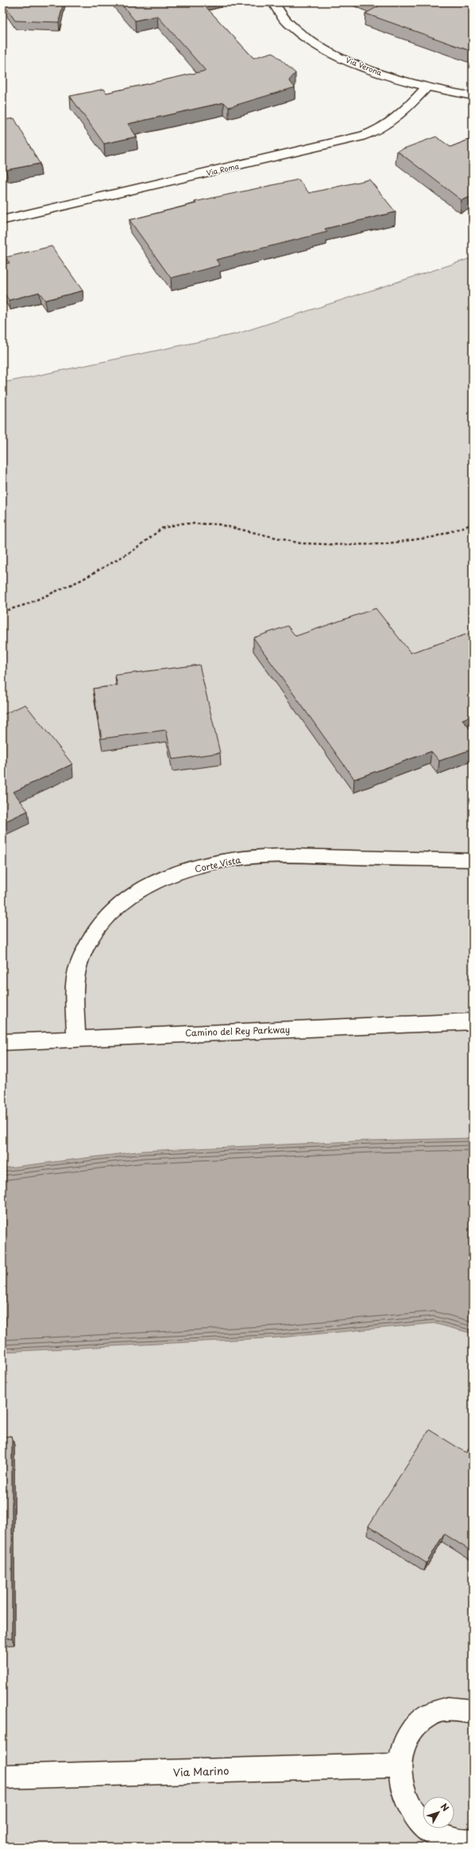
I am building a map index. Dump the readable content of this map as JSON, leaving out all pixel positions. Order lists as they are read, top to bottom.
{
  "streets": {
    "street": [
      "Via Verona",
      "Via Roma",
      "Corte Vista",
      "Camino del Rey Parkway",
      "Via Marino"
    ]
  },
  "crossings": [
    ["Via Verona", "Via Roma"],
    ["Corte Vista", "Camino del Rey Parkway"]
  ],
  "north": "top right"
}
